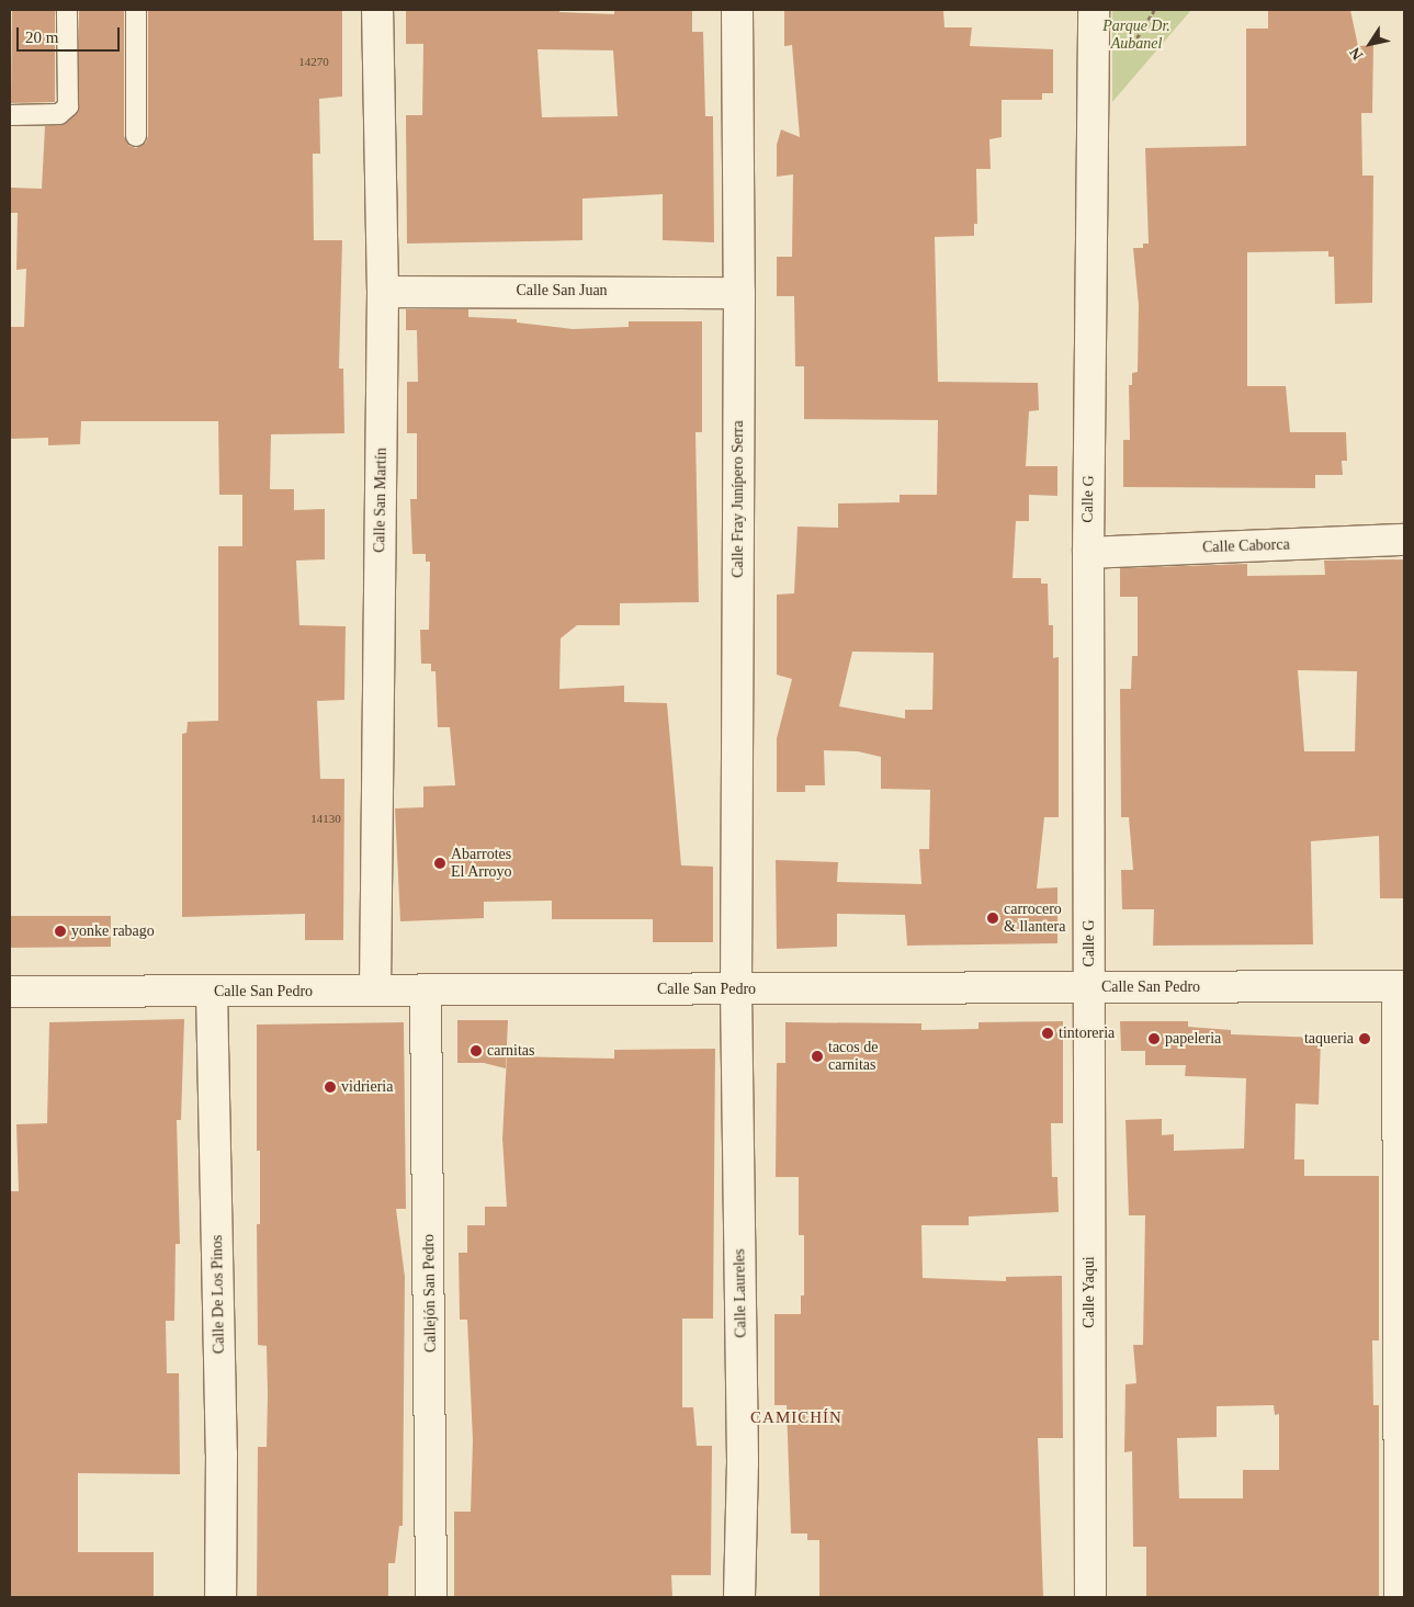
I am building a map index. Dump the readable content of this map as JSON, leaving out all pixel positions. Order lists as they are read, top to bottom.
{
  "streets": {
    "street": [
      "Calle San Juan",
      "Calle Fray Junípero Serra",
      "Calle G",
      "Calle San Martín",
      "Calle Caborca",
      "Calle San Pedro",
      "Calle Yaqui",
      "Callejón San Pedro",
      "Calle Laureles",
      "Calle De Los Pinos"
    ]
  },
  "crossings": [
    ["Calle San Juan", "Calle Fray Junípero Serra"],
    ["Calle San Juan", "Calle San Martín"],
    ["Calle Fray Junípero Serra", "Calle San Pedro"],
    ["Calle Fray Junípero Serra", "Calle Laureles"],
    ["Calle G", "Calle Caborca"],
    ["Calle G", "Calle San Pedro"],
    ["Calle G", "Calle Yaqui"],
    ["Calle San Martín", "Calle San Pedro"],
    ["Calle San Pedro", "Calle Yaqui"],
    ["Calle San Pedro", "Callejón San Pedro"],
    ["Calle San Pedro", "Calle Laureles"],
    ["Calle San Pedro", "Calle De Los Pinos"]
  ],
  "districts": ["CAMICHÍN"],
  "parks": ["Parque Dr. Aubanel"],
  "places": [
    "Abarrotes El Arroyo",
    "carrocero & llantera",
    "yonke rabago",
    "tintoreria",
    "papeleria",
    "taqueria",
    "carnitas",
    "tacos de carnitas",
    "vidrieria"
  ],
  "house_numbers": ["14270", "14130"],
  "scale_bar": "20 m",
  "north": "bottom left"
}
